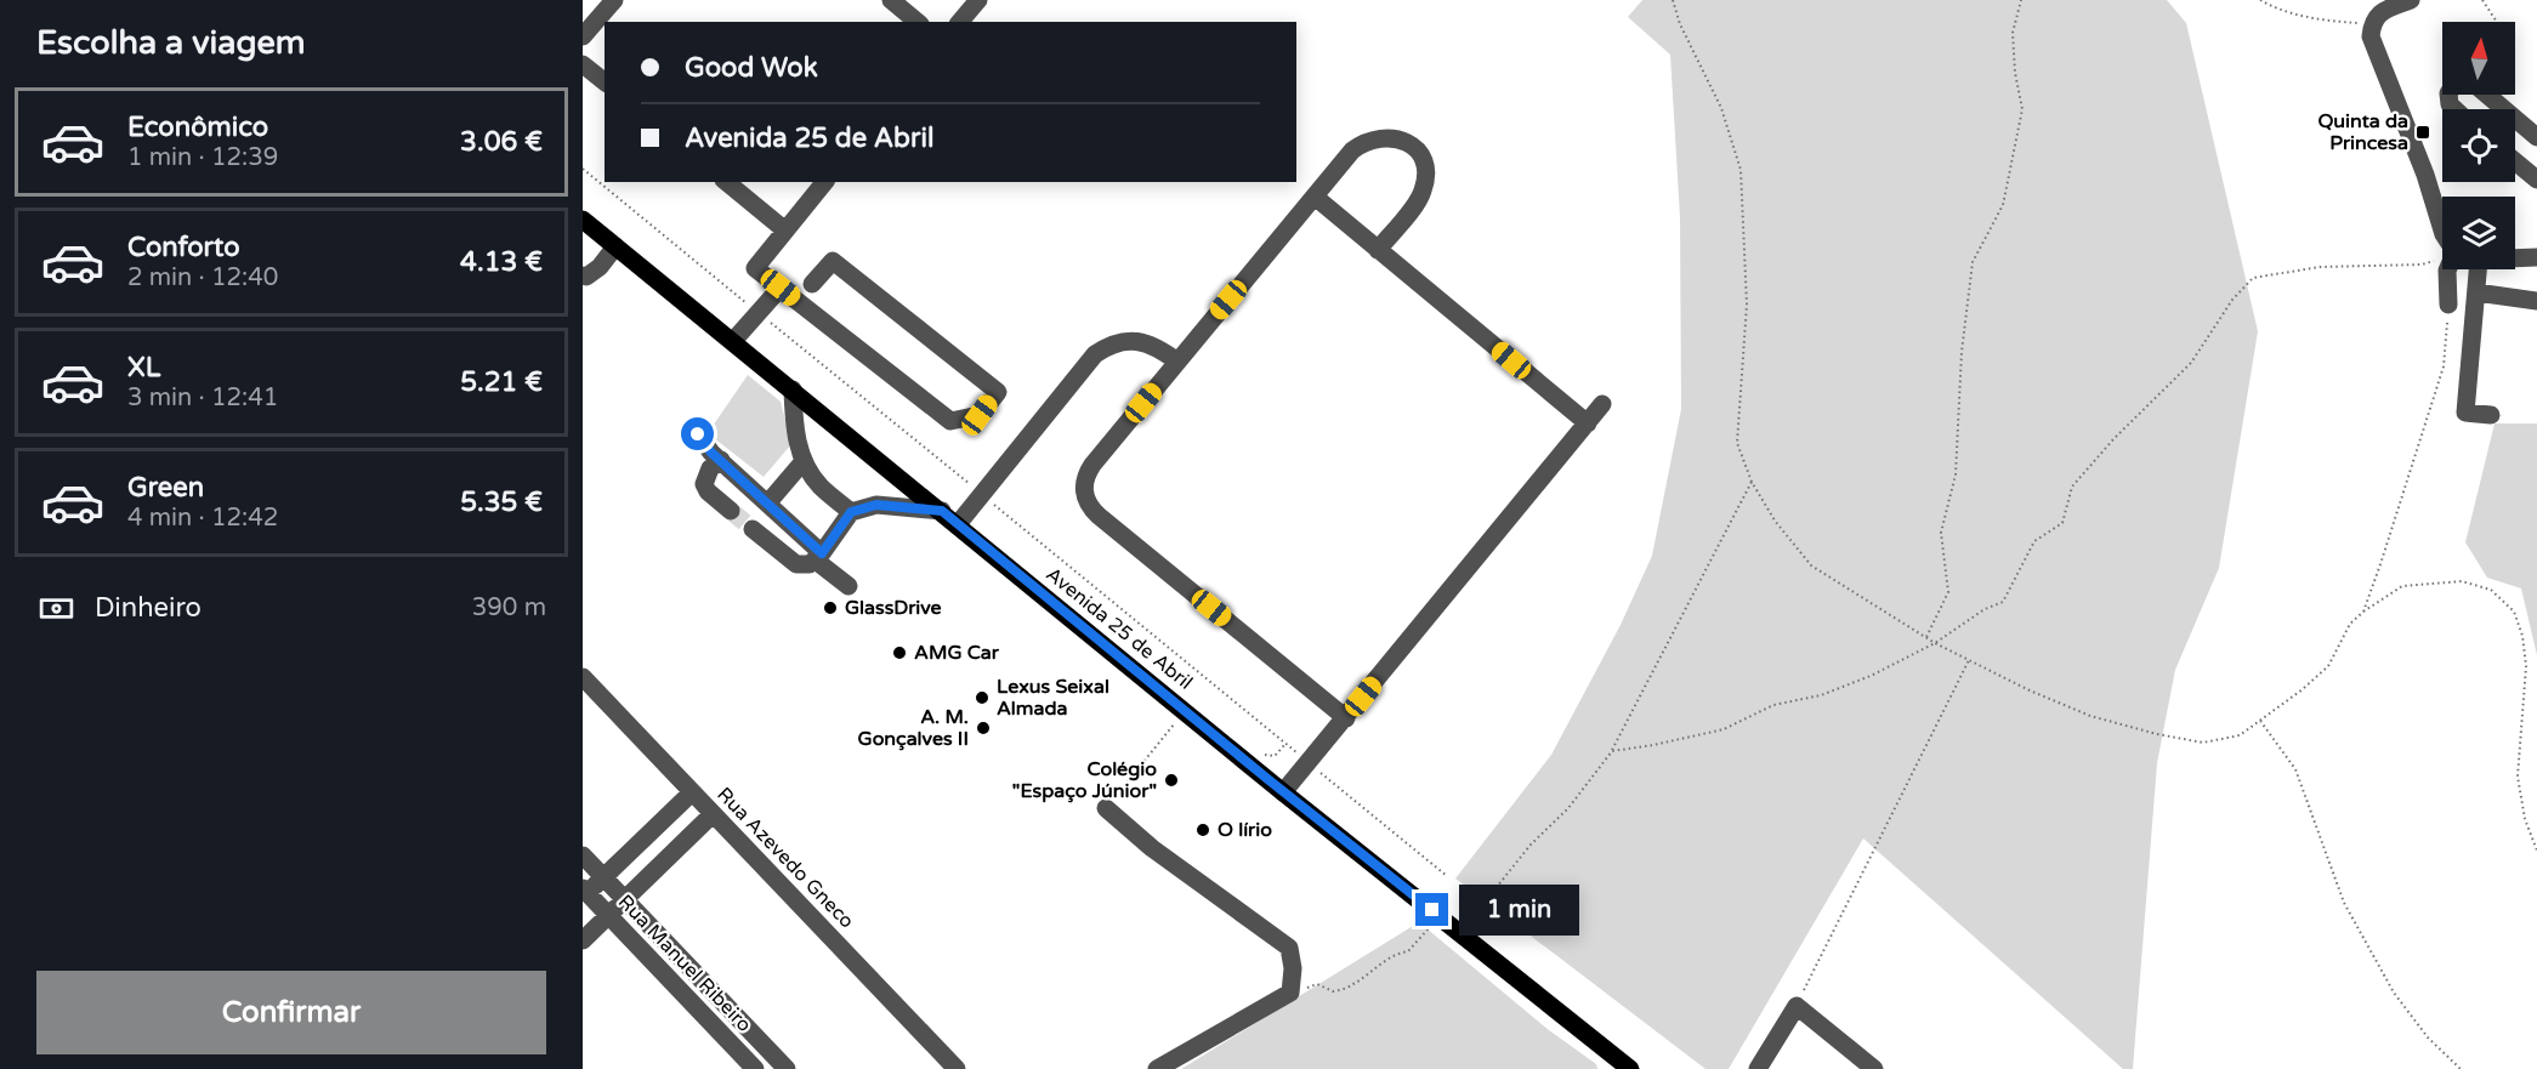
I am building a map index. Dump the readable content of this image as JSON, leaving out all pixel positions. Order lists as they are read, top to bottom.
{
  "streets": {
    "main road": ["Avenida 25 de Abril"],
    "street": ["Rua Azevedo Gneco", "Rua Manuel Ribeiro"]
  },
  "places": {
    "transit": ["Quinta da Princesa"],
    "other": [
      "GlassDrive",
      "AMG Car",
      "Lexus Seixal Almada",
      "A. M. Gonçalves II",
      "Colégio \"Espaço Júnior\"",
      "O lírio"
    ]
  },
  "north": "top",
  "page": {
    "heading": "Escolha a viagem",
    "banner": ["Good Wok", "Avenida 25 de Abril"],
    "list": [
      {
        "name": "Econômico",
        "note": "1 min · 12:39",
        "value": "3.06 €"
      },
      {
        "name": "Conforto",
        "note": "2 min · 12:40",
        "value": "4.13 €"
      },
      {
        "name": "XL",
        "note": "3 min · 12:41",
        "value": "5.21 €"
      },
      {
        "name": "Green",
        "note": "4 min · 12:42",
        "value": "5.35 €"
      }
    ],
    "pay": ["Dinheiro", "390 m"],
    "bubble": "1 min",
    "buttons": "Confirmar"
  }
}
